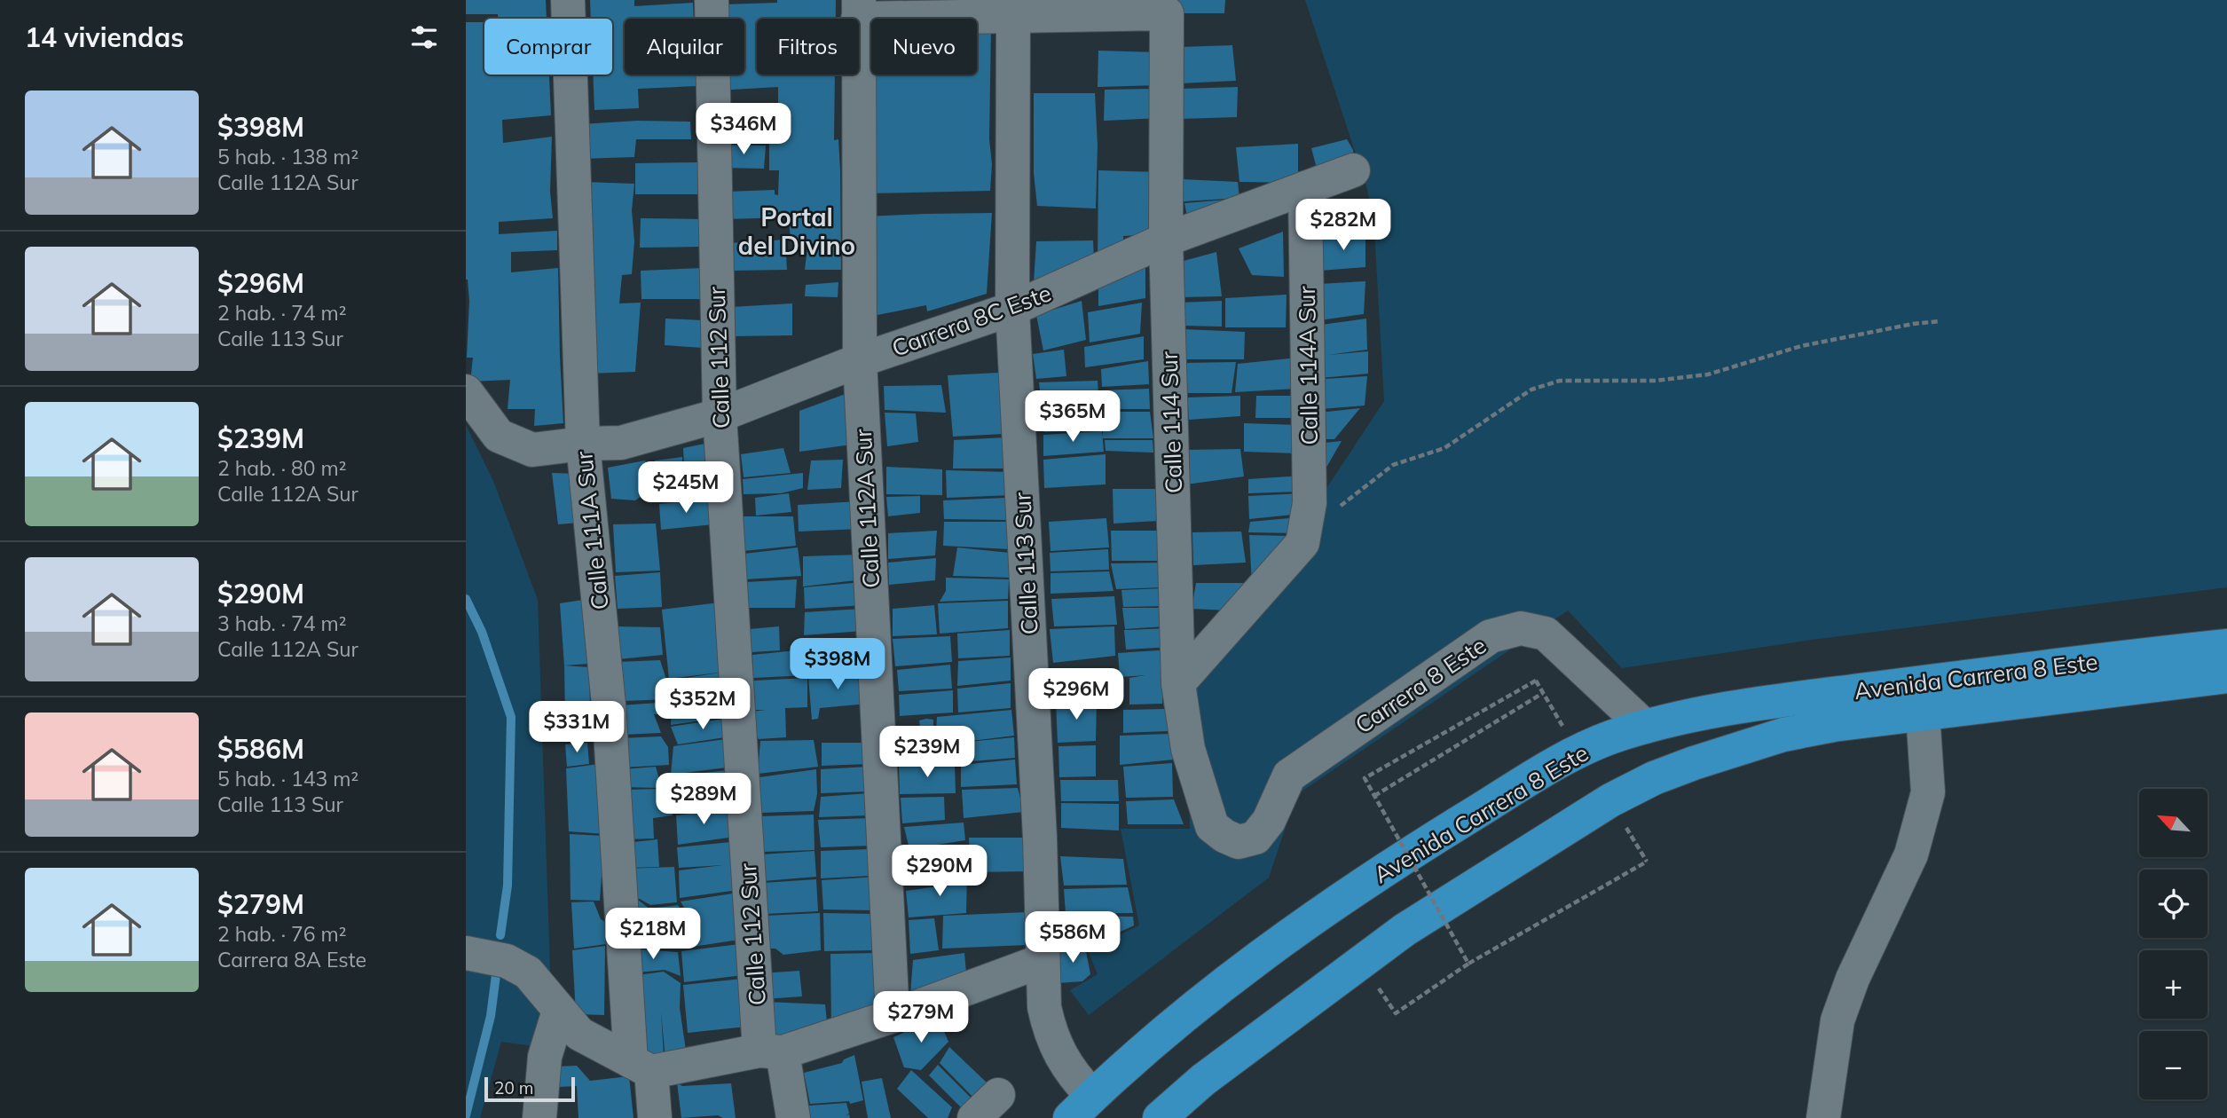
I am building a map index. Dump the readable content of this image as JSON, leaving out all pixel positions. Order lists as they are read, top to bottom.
{
  "streets": {
    "highway": ["Avenida Carrera 8 Este"],
    "street": [
      "Carrera 8C Este",
      "Calle 112 Sur",
      "Calle 114A Sur",
      "Calle 114 Sur",
      "Calle 112A Sur",
      "Calle 111A Sur",
      "Calle 113 Sur",
      "Carrera 8 Este"
    ]
  },
  "crossings": [
    ["Carrera 8C Este", "Calle 112 Sur"],
    ["Carrera 8C Este", "Calle 114A Sur"],
    ["Carrera 8C Este", "Calle 114 Sur"],
    ["Carrera 8C Este", "Calle 112A Sur"],
    ["Carrera 8C Este", "Calle 111A Sur"],
    ["Carrera 8C Este", "Calle 113 Sur"],
    ["Calle 114 Sur", "Calle 113 Sur"],
    ["Calle 114 Sur", "Carrera 8 Este"],
    ["Calle 113 Sur", "Avenida Carrera 8 Este"],
    ["Avenida Carrera 8 Este", "Carrera 8 Este"]
  ],
  "districts": ["Portal del Divino"],
  "scale_bar": "20 m",
  "north": "top left",
  "page": {
    "heading": "14 viviendas",
    "chip": [
      "Comprar",
      "Alquilar",
      "Filtros",
      "Nuevo"
    ],
    "list": [
      {
        "name": "$398M",
        "note": "5 hab. · 138 m² · Calle 112A Sur"
      },
      {
        "name": "$296M",
        "note": "2 hab. · 74 m² · Calle 113 Sur"
      },
      {
        "name": "$239M",
        "note": "2 hab. · 80 m² · Calle 112A Sur"
      },
      {
        "name": "$290M",
        "note": "3 hab. · 74 m² · Calle 112A Sur"
      },
      {
        "name": "$586M",
        "note": "5 hab. · 143 m² · Calle 113 Sur"
      },
      {
        "name": "$279M",
        "note": "2 hab. · 76 m² · Carrera 8A Este"
      }
    ],
    "price": [
      "$346M",
      "$282M",
      "$365M",
      "$245M",
      "$398M",
      "$296M",
      "$352M",
      "$331M",
      "$239M",
      "$289M",
      "$290M",
      "$218M",
      "$586M",
      "$279M"
    ],
    "map_buttons": ["+", "−"],
    "scale": "20 m"
  }
}
